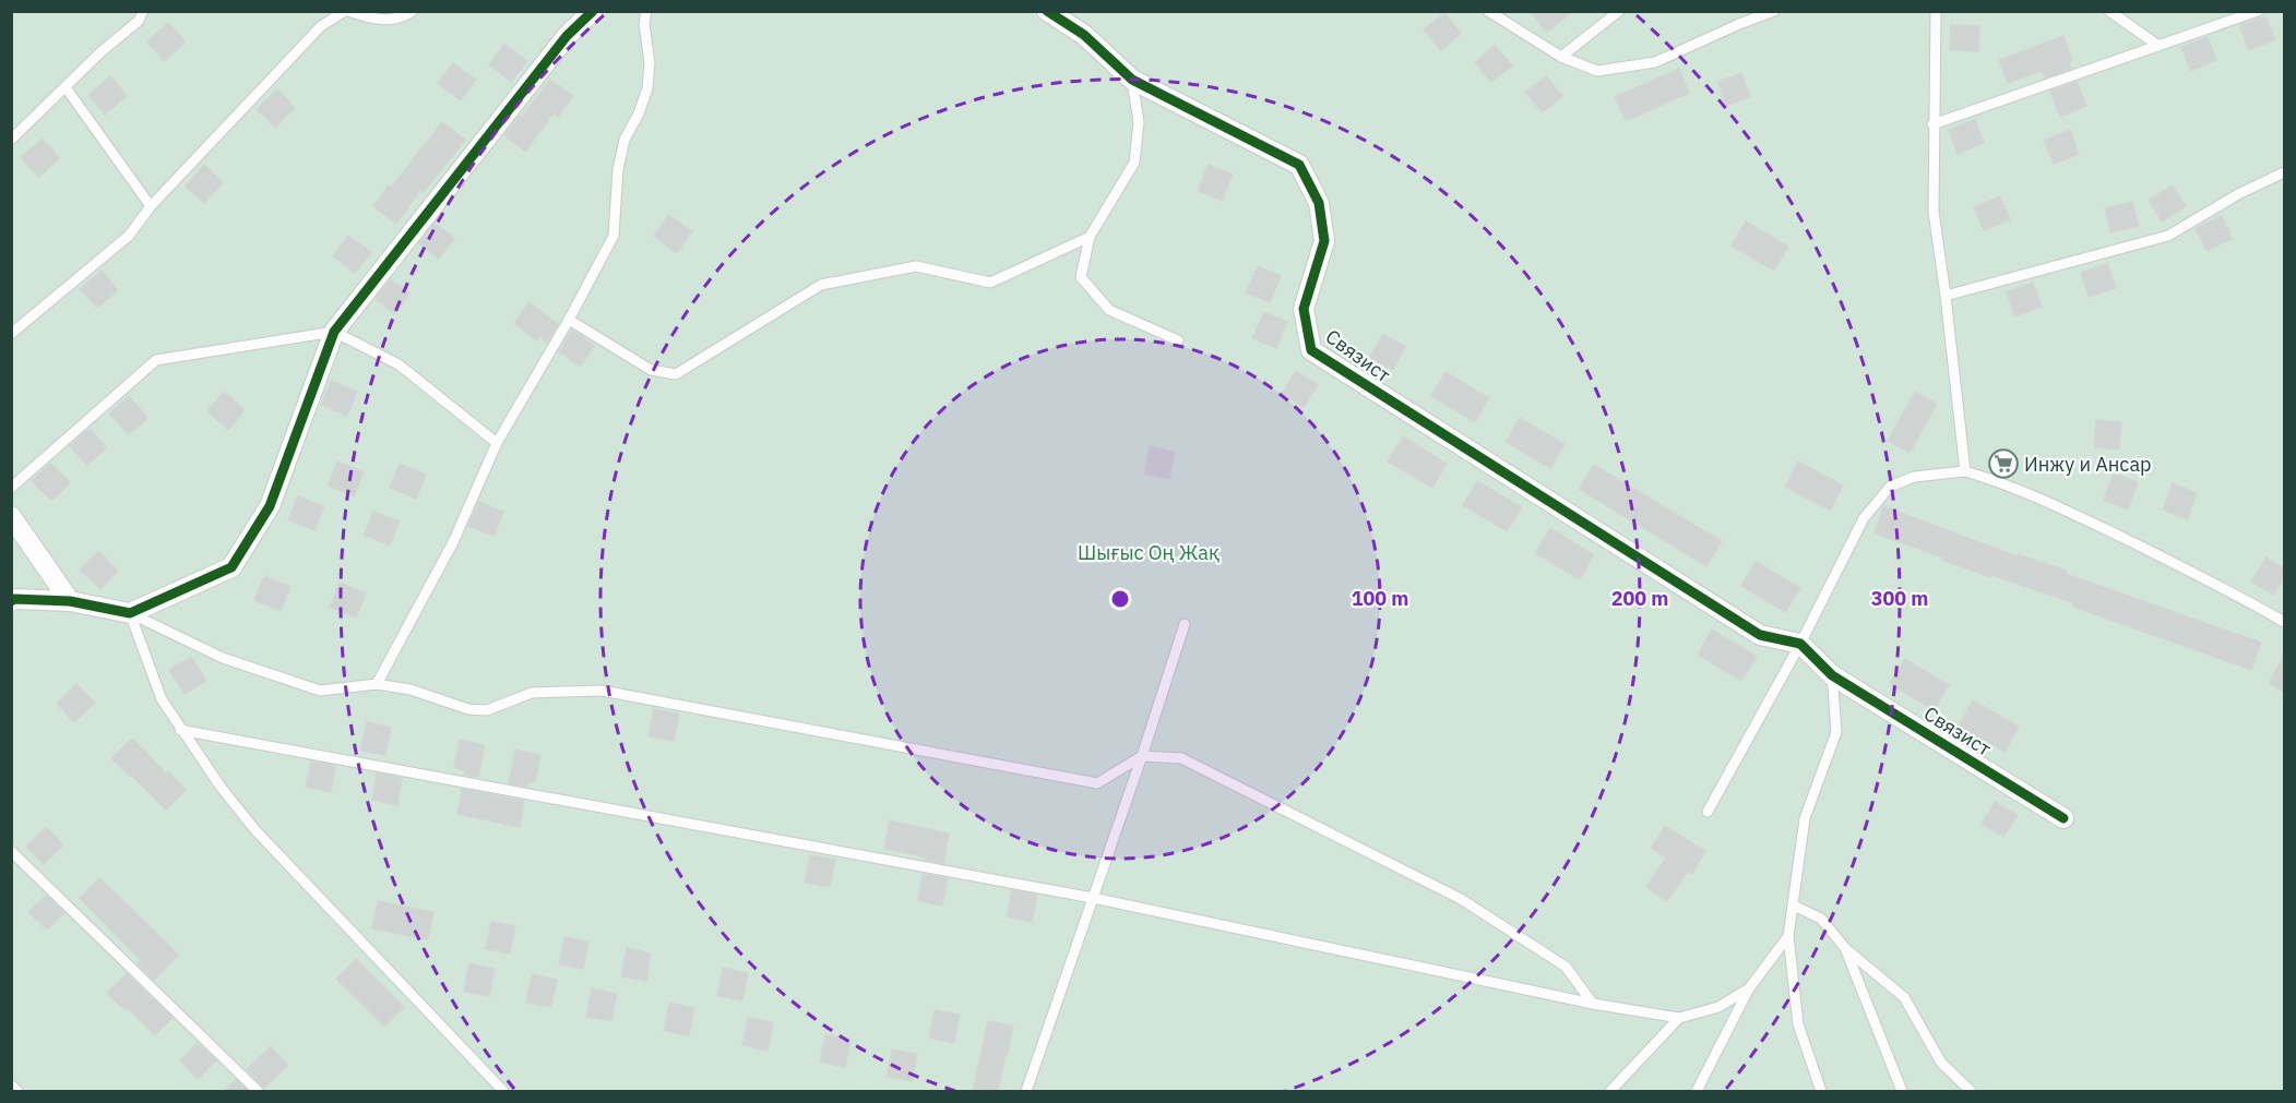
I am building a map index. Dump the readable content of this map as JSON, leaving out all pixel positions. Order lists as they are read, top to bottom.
{
  "streets": {
    "street": ["Связист"]
  },
  "parks": ["Шығыс Оң Жақ"],
  "places": {
    "supermarket": ["Инжу и Ансар"]
  },
  "rings": ["100 m", "200 m", "300 m"]
}
